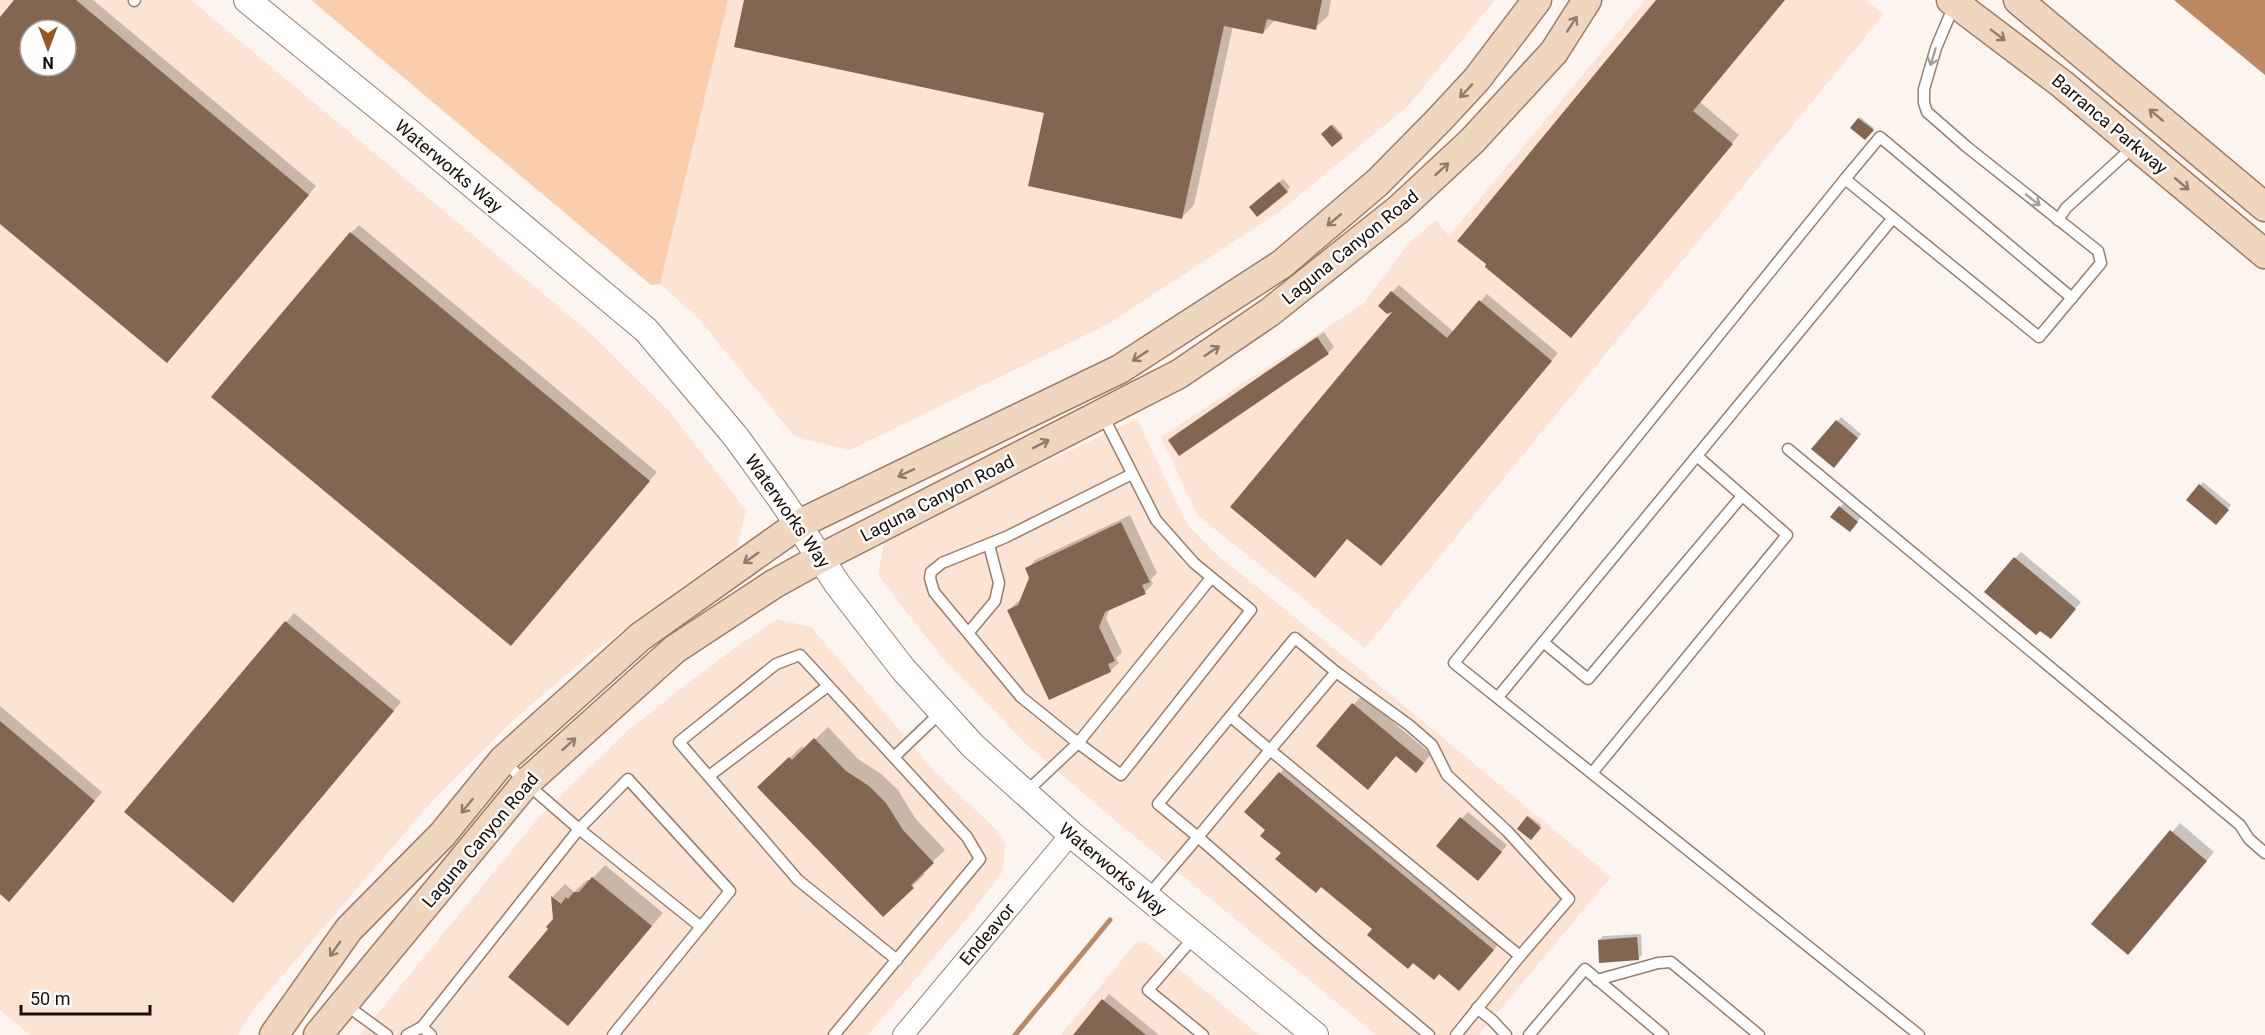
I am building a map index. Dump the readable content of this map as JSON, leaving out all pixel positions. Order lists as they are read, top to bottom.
{
  "streets": {
    "main road": ["Barranca Parkway", "Laguna Canyon Road"],
    "street": ["Waterworks Way", "Endeavor"]
  },
  "crossings": [
    ["Waterworks Way", "Laguna Canyon Road"],
    ["Waterworks Way", "Endeavor"]
  ],
  "scale_bar": "50 m",
  "north": "bottom"
}
